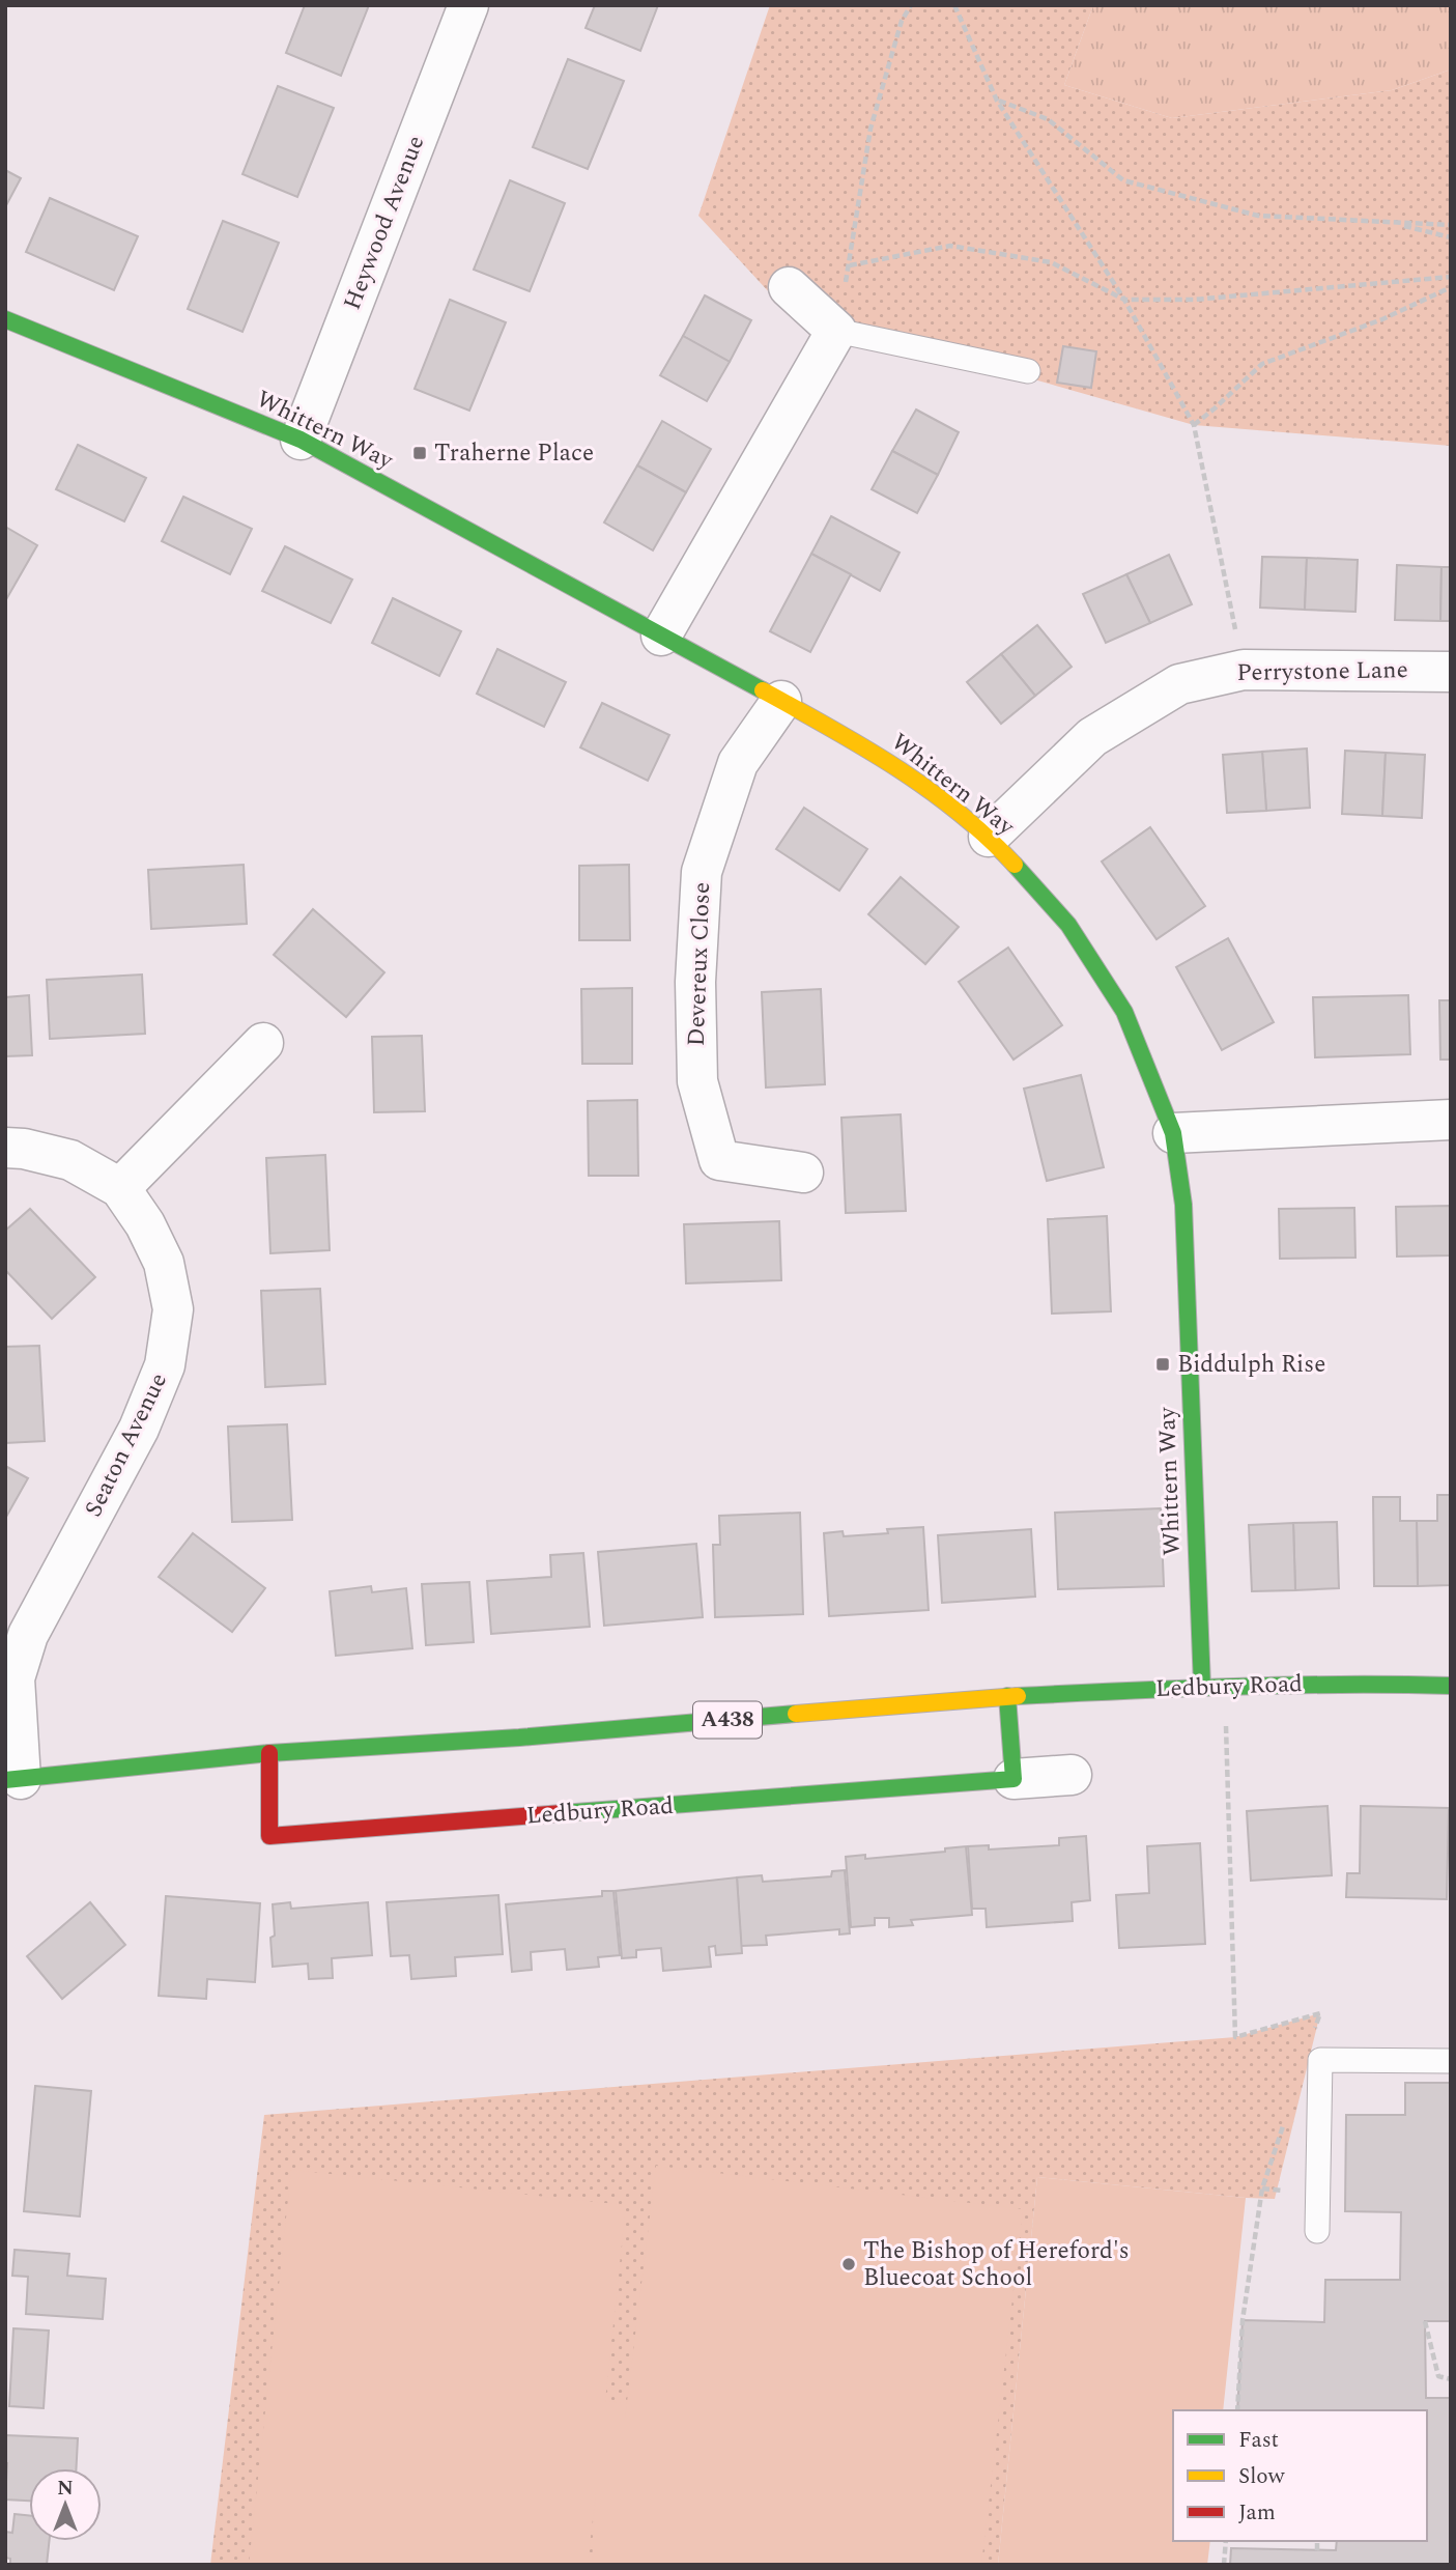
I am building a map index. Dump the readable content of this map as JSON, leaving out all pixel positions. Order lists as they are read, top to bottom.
{
  "streets": {
    "main road": ["Whittern Way", "Ledbury Road", "A438"],
    "street": [
      "Heywood Avenue",
      "Perrystone Lane",
      "Devereux Close",
      "Seaton Avenue"
    ]
  },
  "crossings": [
    ["Heywood Avenue", "Whittern Way"],
    ["Whittern Way", "Perrystone Lane"],
    ["Whittern Way", "Devereux Close"],
    ["Whittern Way", "Ledbury Road"],
    ["Seaton Avenue", "Ledbury Road"]
  ],
  "places": {
    "transit": ["Traherne Place", "Biddulph Rise"],
    "other": ["The Bishop of Hereford's Bluecoat School"]
  },
  "legend": ["Fast", "Slow", "Jam"],
  "north": "top"
}
